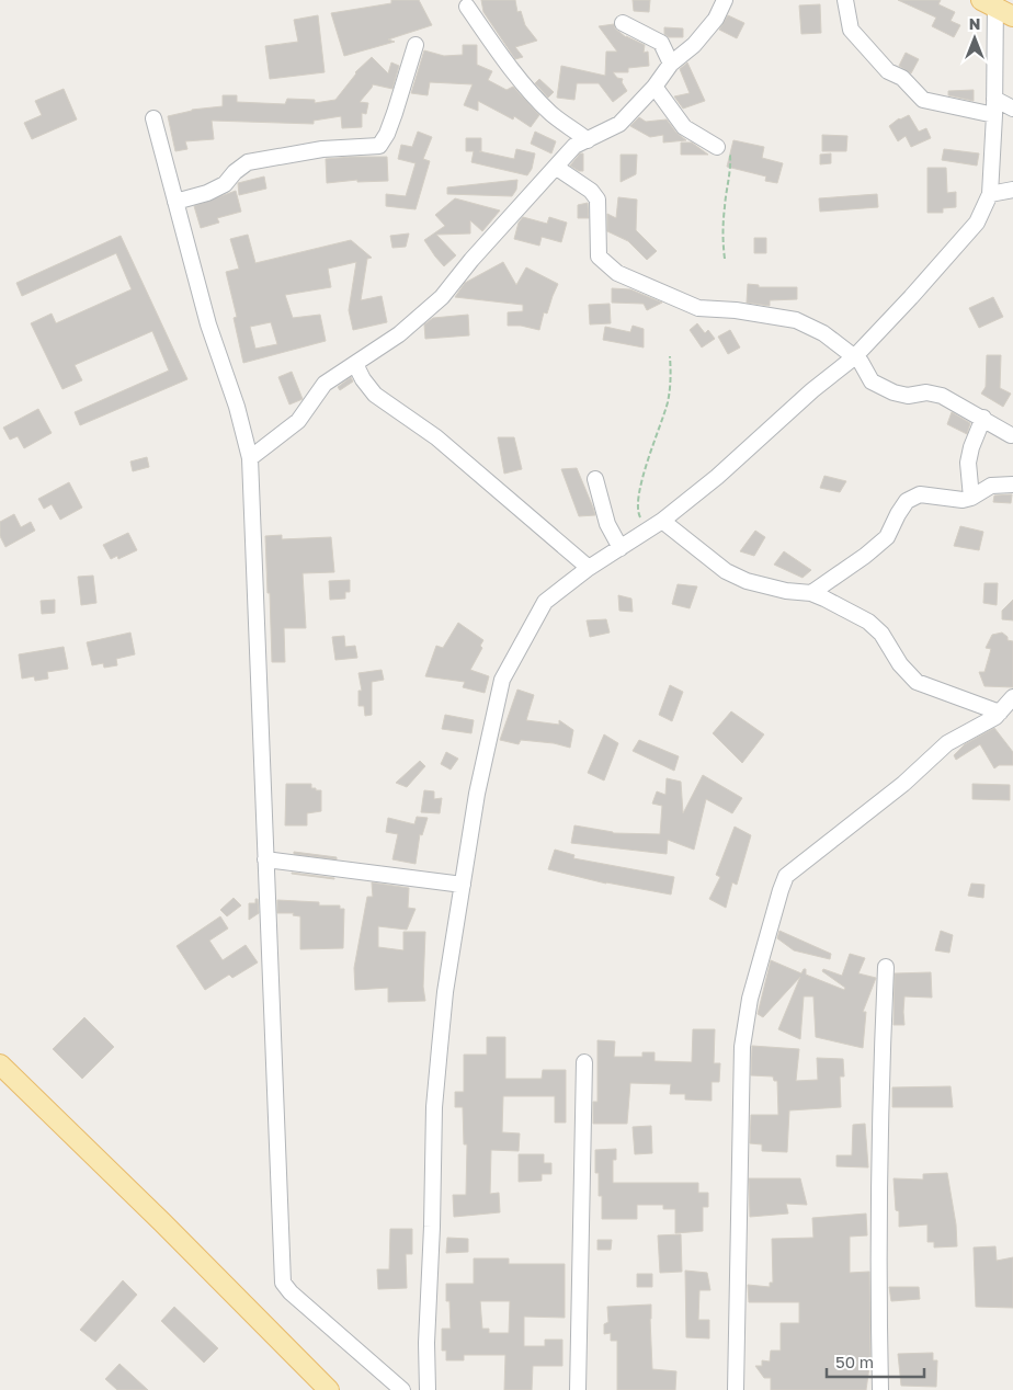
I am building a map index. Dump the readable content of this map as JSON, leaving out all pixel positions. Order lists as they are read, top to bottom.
{
  "scale_bar": "50 m",
  "north": "top"
}
